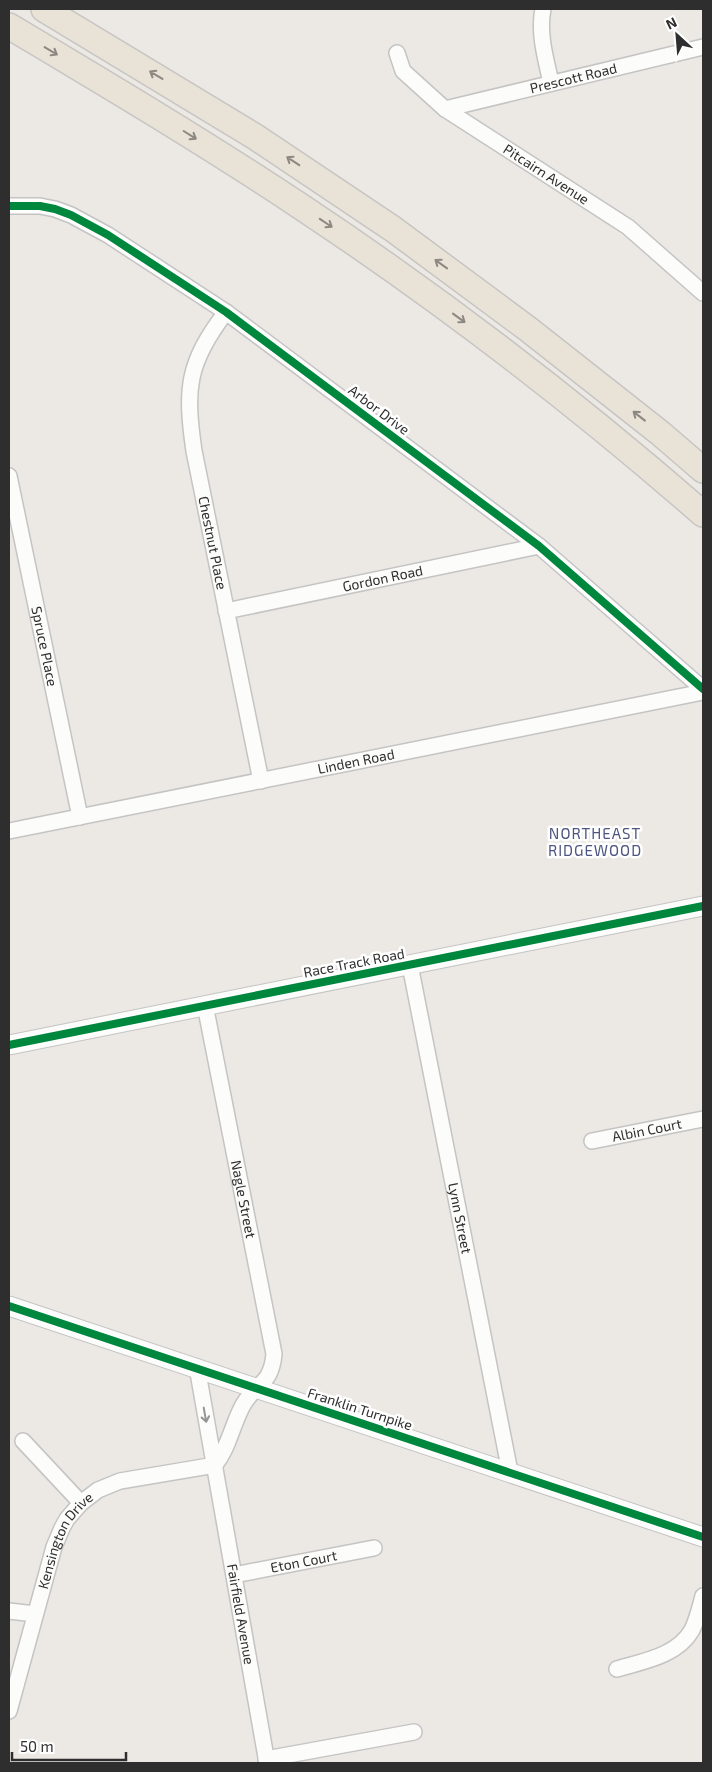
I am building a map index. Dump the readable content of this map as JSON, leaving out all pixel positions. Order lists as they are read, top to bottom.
{
  "streets": {
    "street": [
      "Prescott Road",
      "Pitcairn Avenue",
      "Arbor Drive",
      "Chestnut Place",
      "Gordon Road",
      "Spruce Place",
      "Linden Road",
      "Race Track Road",
      "Albin Court",
      "Nagle Street",
      "Lynn Street",
      "Franklin Turnpike",
      "Kensington Drive",
      "Eton Court",
      "Fairfield Avenue"
    ]
  },
  "crossings": [
    ["Prescott Road", "Pitcairn Avenue"],
    ["Arbor Drive", "Chestnut Place"],
    ["Arbor Drive", "Gordon Road"],
    ["Arbor Drive", "Linden Road"],
    ["Chestnut Place", "Gordon Road"],
    ["Chestnut Place", "Linden Road"],
    ["Spruce Place", "Linden Road"],
    ["Race Track Road", "Nagle Street"],
    ["Race Track Road", "Lynn Street"],
    ["Nagle Street", "Franklin Turnpike"],
    ["Lynn Street", "Franklin Turnpike"],
    ["Franklin Turnpike", "Fairfield Avenue"],
    ["Kensington Drive", "Fairfield Avenue"],
    ["Eton Court", "Fairfield Avenue"]
  ],
  "districts": ["NORTHEAST RIDGEWOOD"],
  "scale_bar": "50 m",
  "north": "top left"
}
